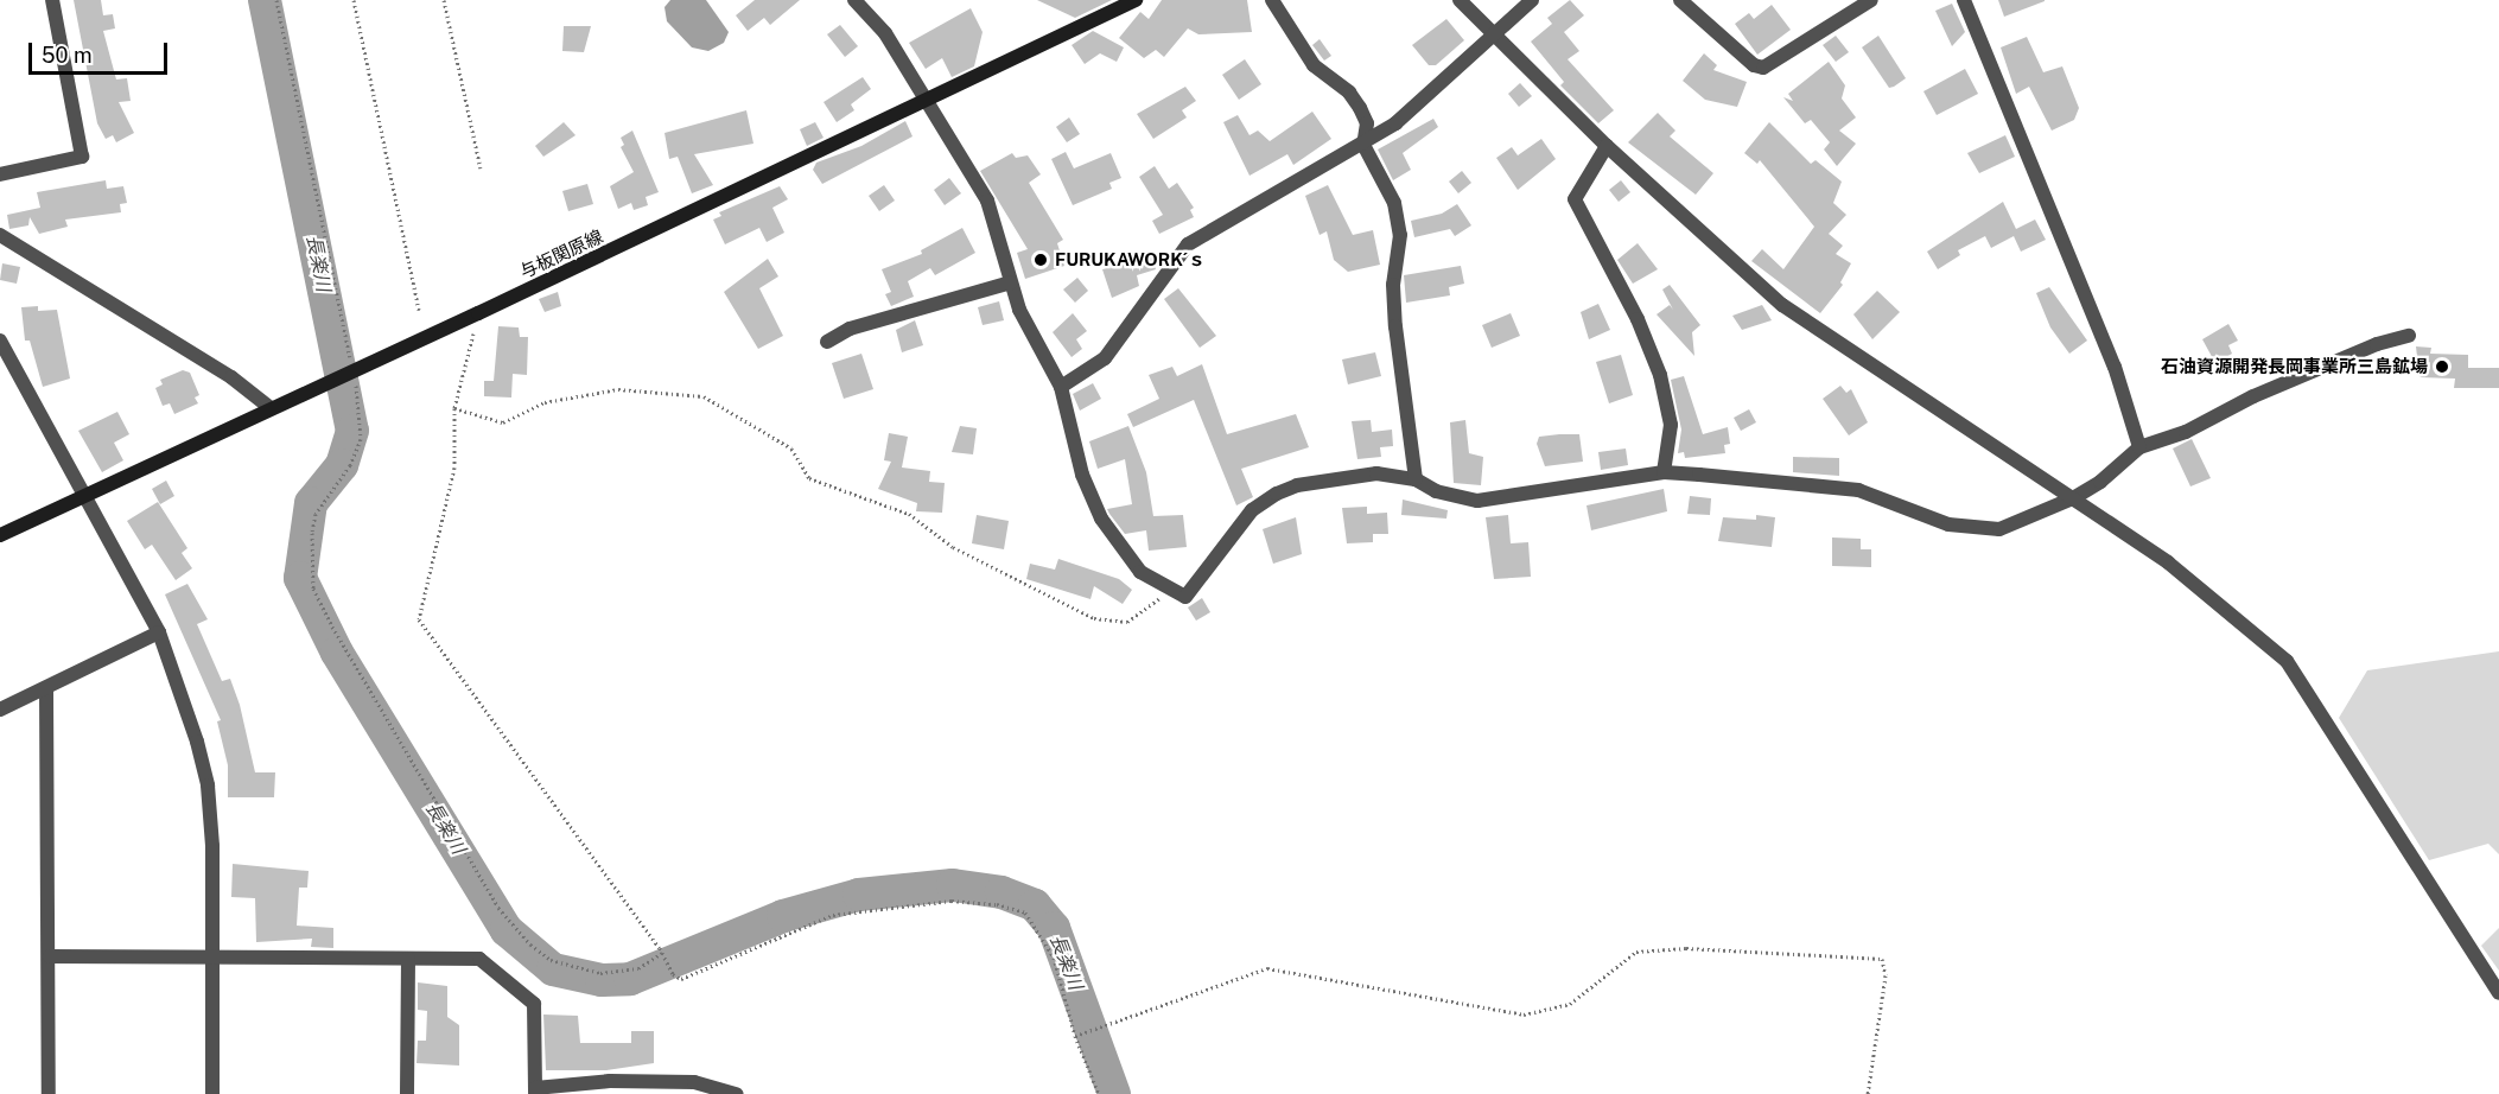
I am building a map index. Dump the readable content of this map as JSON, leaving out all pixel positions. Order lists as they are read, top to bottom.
{
  "streets": {
    "main road": ["与板関原線"]
  },
  "water": ["長楽川"],
  "places": ["FURUKAWORK´ｓ", "石油資源開発長岡事業所三島鉱場"],
  "scale_bar": "50 m"
}
